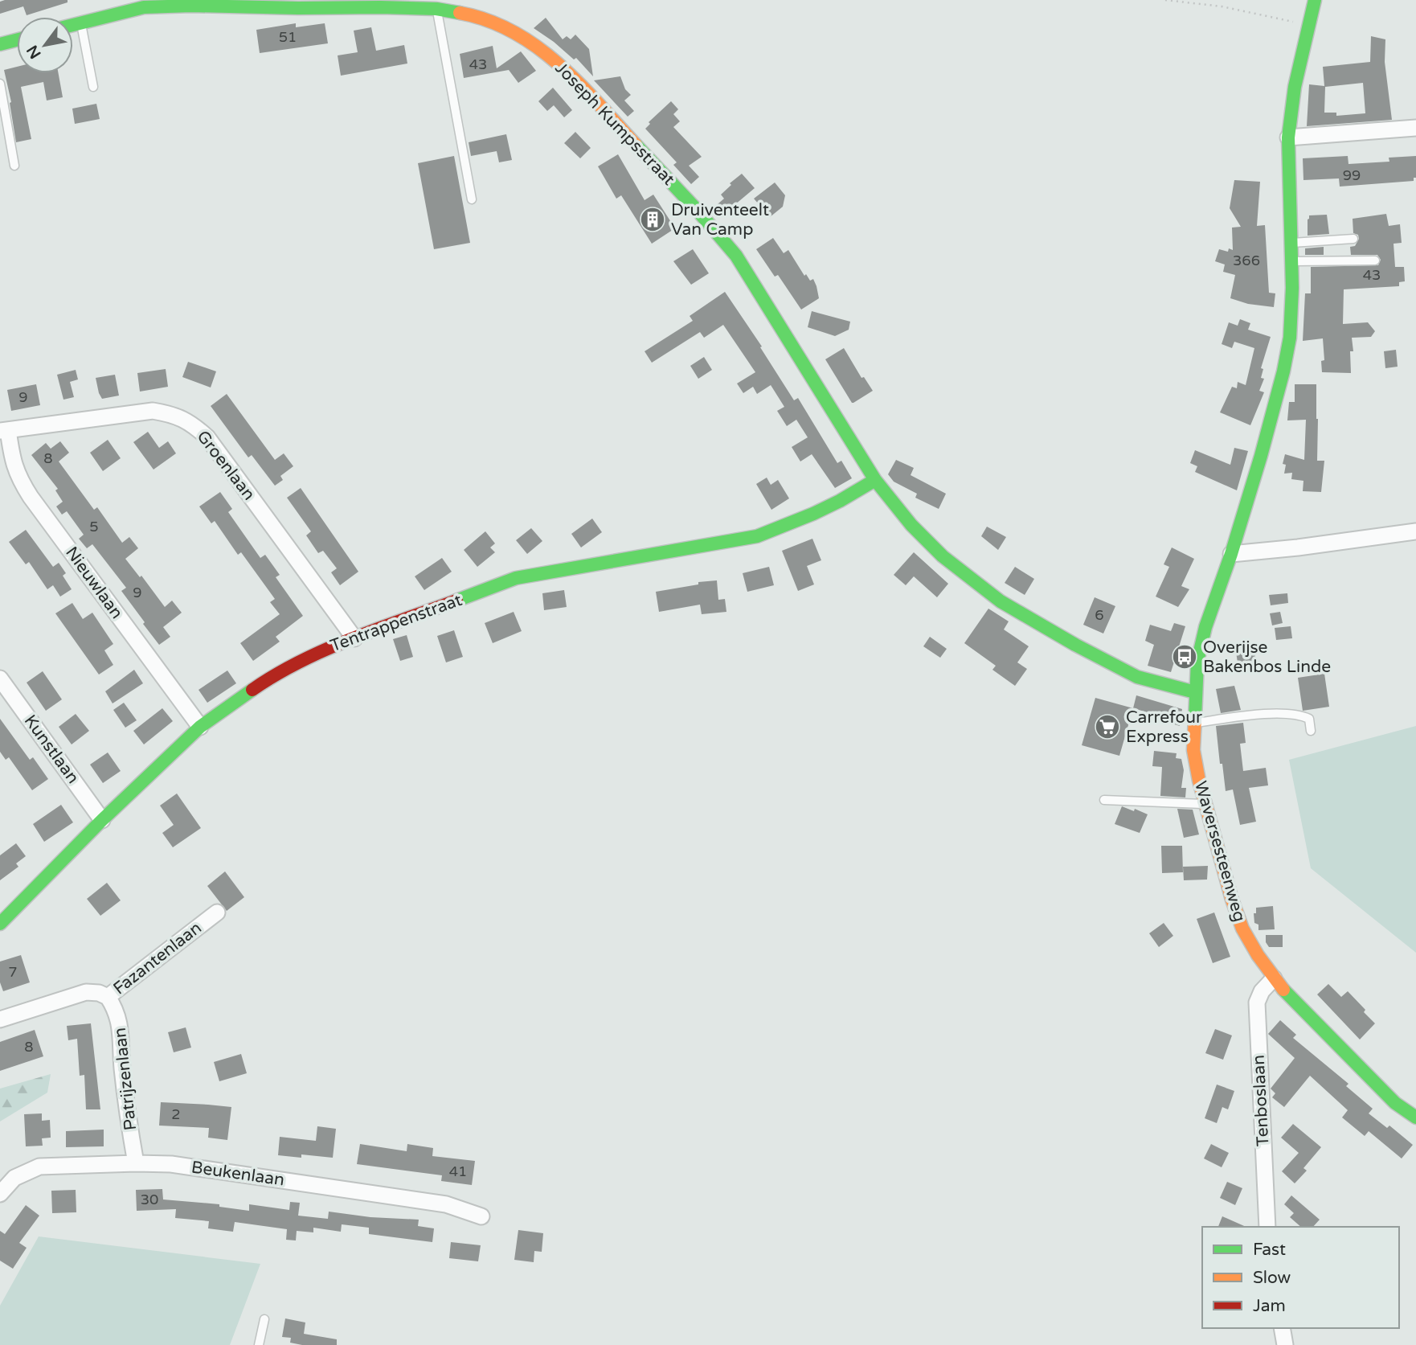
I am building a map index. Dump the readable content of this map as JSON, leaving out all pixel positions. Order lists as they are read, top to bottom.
{
  "streets": {
    "street": [
      "Joseph Kumpsstraat",
      "Groenlaan",
      "Nieuwlaan",
      "Tentrappenstraat",
      "Kunstlaan",
      "Waversesteenweg",
      "Fazantenlaan",
      "Patrijzenlaan",
      "Tenboslaan",
      "Beukenlaan"
    ]
  },
  "crossings": [
    ["Joseph Kumpsstraat", "Tentrappenstraat"],
    ["Joseph Kumpsstraat", "Waversesteenweg"],
    ["Groenlaan", "Nieuwlaan"],
    ["Groenlaan", "Tentrappenstraat"],
    ["Nieuwlaan", "Tentrappenstraat"],
    ["Tentrappenstraat", "Kunstlaan"],
    ["Waversesteenweg", "Tenboslaan"],
    ["Fazantenlaan", "Patrijzenlaan"],
    ["Patrijzenlaan", "Beukenlaan"]
  ],
  "places": {
    "building": ["Druiventeelt Van Camp"],
    "bus stop": ["Overijse Bakenbos Linde"],
    "supermarket": ["Carrefour Express"]
  },
  "house_numbers": [
    "51",
    "43",
    "99",
    "366",
    "43",
    "9",
    "8",
    "5",
    "9",
    "6",
    "7",
    "8",
    "2",
    "41",
    "30"
  ],
  "legend": ["Fast", "Slow", "Jam"],
  "north": "bottom left"
}
